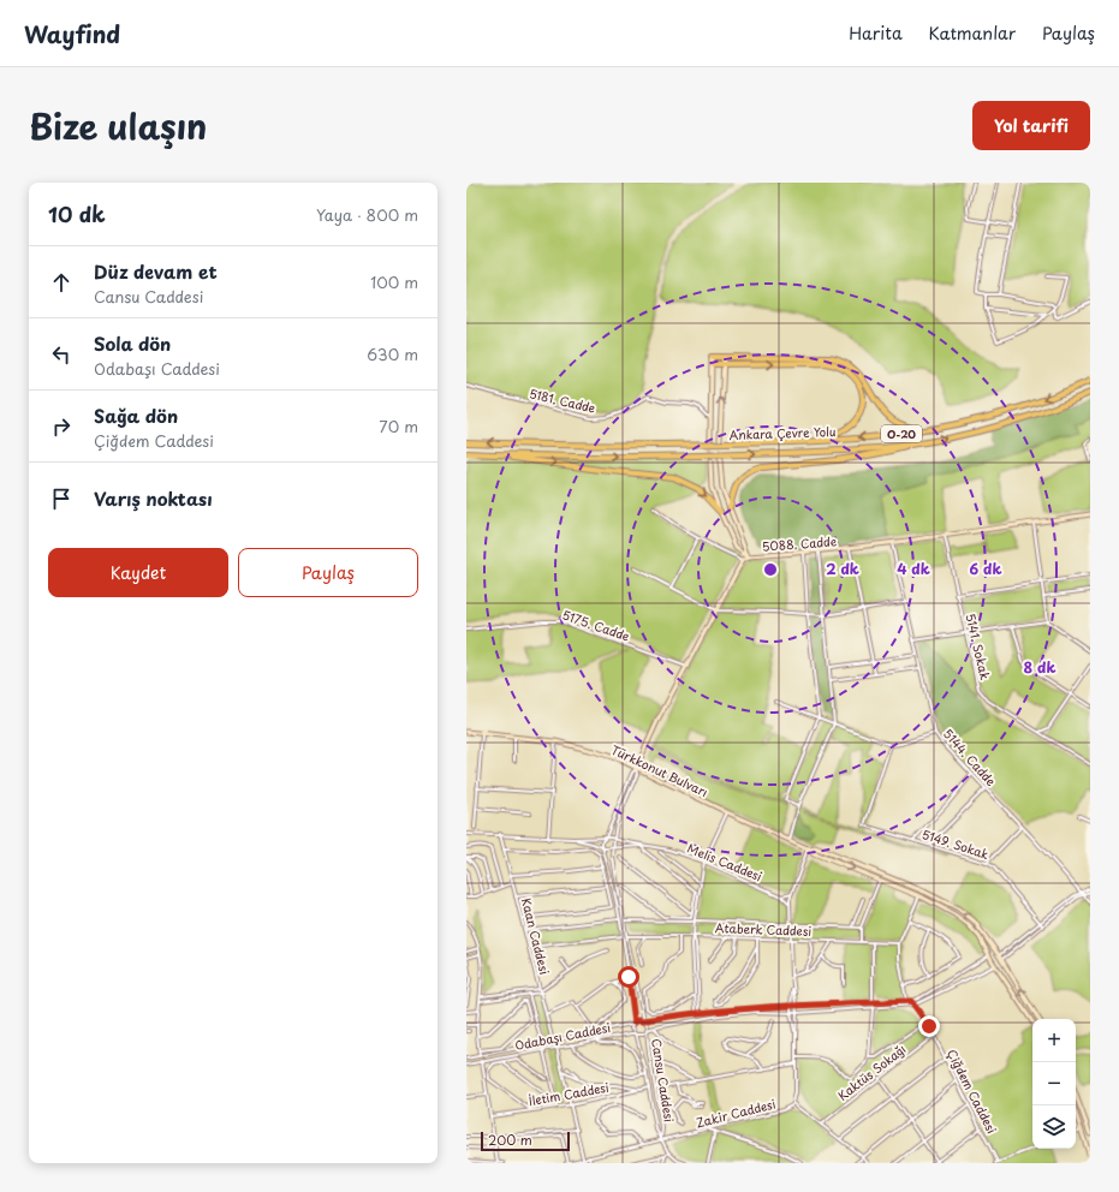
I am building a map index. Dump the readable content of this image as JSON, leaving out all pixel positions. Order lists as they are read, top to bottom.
{
  "streets": {
    "highway": ["Ankara Çevre Yolu", "O-20"],
    "street": [
      "5181. Cadde",
      "5088. Cadde",
      "5175. Cadde",
      "5141. Sokak",
      "5144. Cadde",
      "Türkkonut Bulvarı",
      "5149. Sokak",
      "Melis Caddesi",
      "Ataberk Caddesi",
      "Kaan Caddesi",
      "Odabaşı Caddesi",
      "Kaktüs Sokağı",
      "Cansu Caddesi",
      "Çiğdem Caddesi",
      "İletim Caddesi",
      "Zakir Caddesi"
    ]
  },
  "crossings": [
    ["5088. Cadde", "5141. Sokak"],
    ["5088. Cadde", "5144. Cadde"],
    ["Türkkonut Bulvarı", "Odabaşı Caddesi"],
    ["Türkkonut Bulvarı", "Cansu Caddesi"],
    ["Melis Caddesi", "Kaan Caddesi"],
    ["Melis Caddesi", "Cansu Caddesi"],
    ["Ataberk Caddesi", "Cansu Caddesi"],
    ["Kaan Caddesi", "Odabaşı Caddesi"],
    ["Odabaşı Caddesi", "Cansu Caddesi"],
    ["Odabaşı Caddesi", "Çiğdem Caddesi"],
    ["Kaktüs Sokağı", "Çiğdem Caddesi"],
    ["Cansu Caddesi", "İletim Caddesi"],
    ["Cansu Caddesi", "Zakir Caddesi"]
  ],
  "scale_bar": "200 m",
  "page": {
    "header": "Wayfind",
    "nav": ["Harita", "Katmanlar", "Paylaş"],
    "title": "Bize ulaşın",
    "buttons": [
      "Yol tarifi",
      ["Kaydet", "Paylaş"]
    ],
    "heading": ["10 dk", "Yaya · 800 m"],
    "list": [
      ["Düz devam et", "Cansu Caddesi", "100 m"],
      ["Sola dön", "Odabaşı Caddesi", "630 m"],
      ["Sağa dön", "Çiğdem Caddesi", "70 m"],
      "Varış noktası"
    ],
    "map_buttons": ["+", "−"],
    "scale": "200 m"
  },
  "rings": [
    "2 dk",
    "4 dk",
    "6 dk",
    "8 dk"
  ]
}
